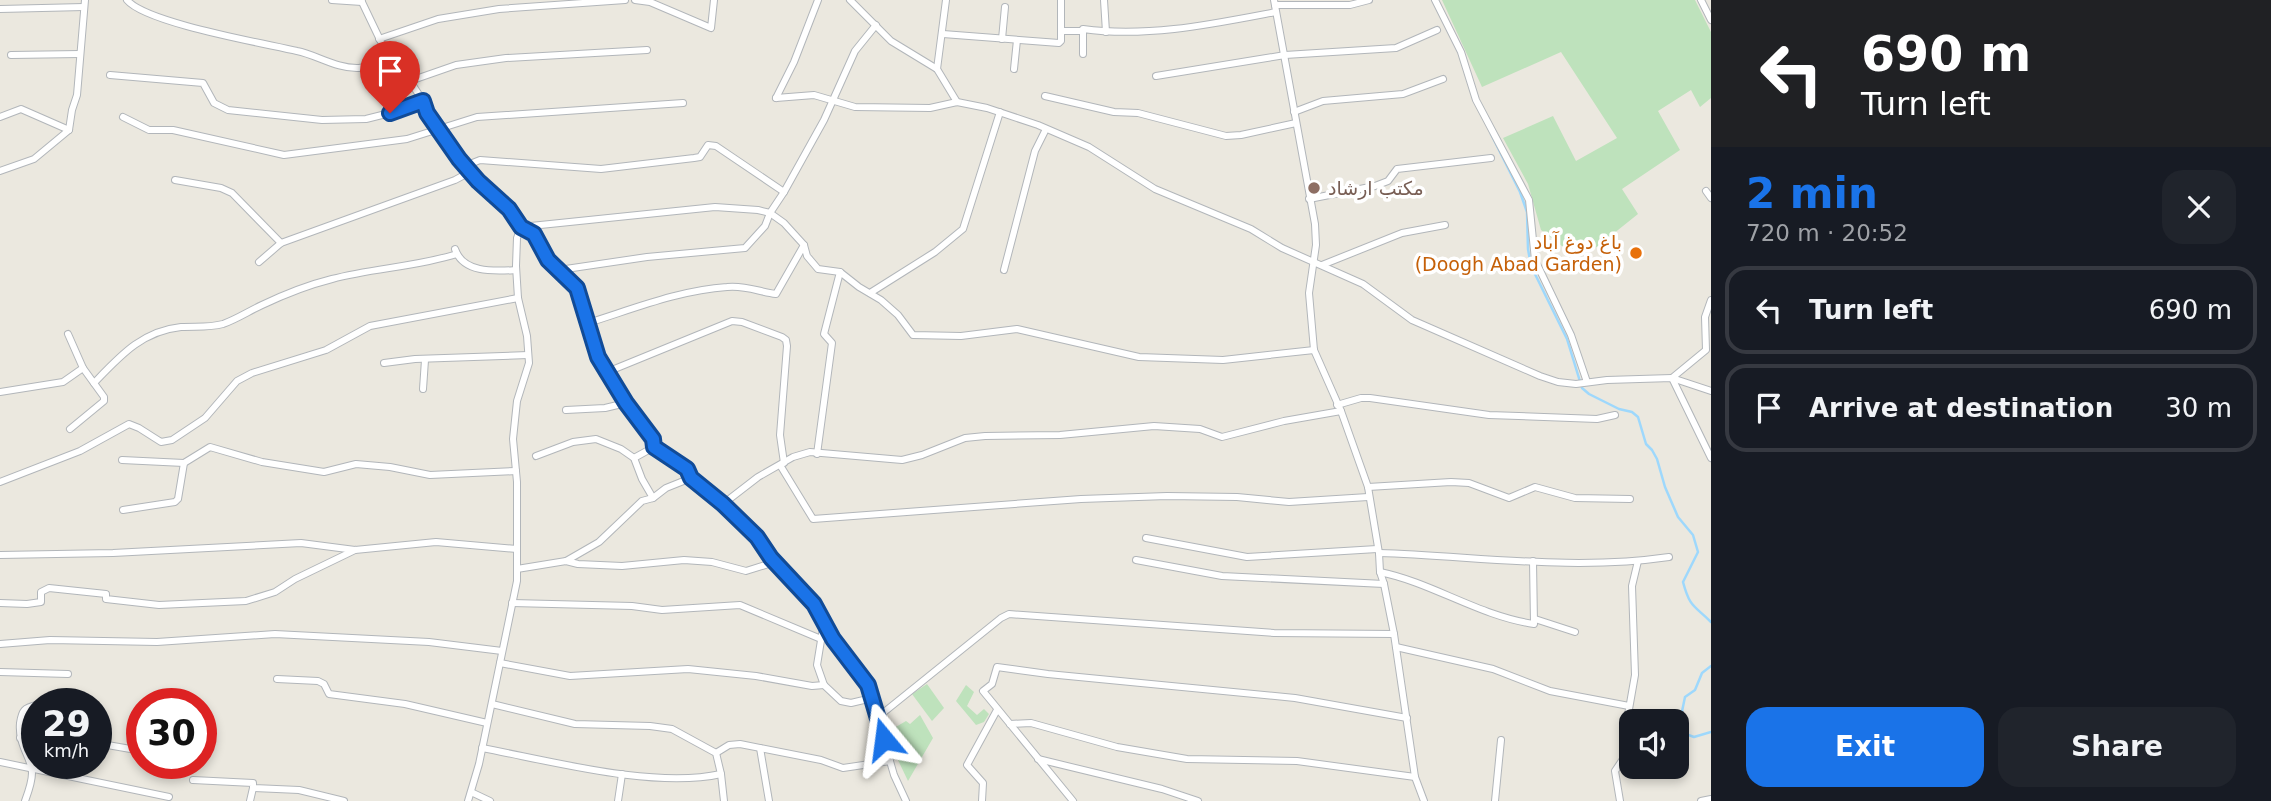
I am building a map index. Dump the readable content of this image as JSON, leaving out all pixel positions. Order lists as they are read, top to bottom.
{
  "places": ["مکتب ارشاد", "باغ دوغ آباد (Doogh Abad Garden)"],
  "page": {
    "turn": ["690 m", "Turn left"],
    "heading": ["2 min", "720 m · 20:52"],
    "list": [
      {
        "name": "Turn left",
        "value": "690 m"
      },
      {
        "name": "Arrive at destination",
        "value": "30 m"
      }
    ],
    "speed": "29 km/h",
    "limit": "30",
    "buttons": ["Exit", "Share"]
  }
}
